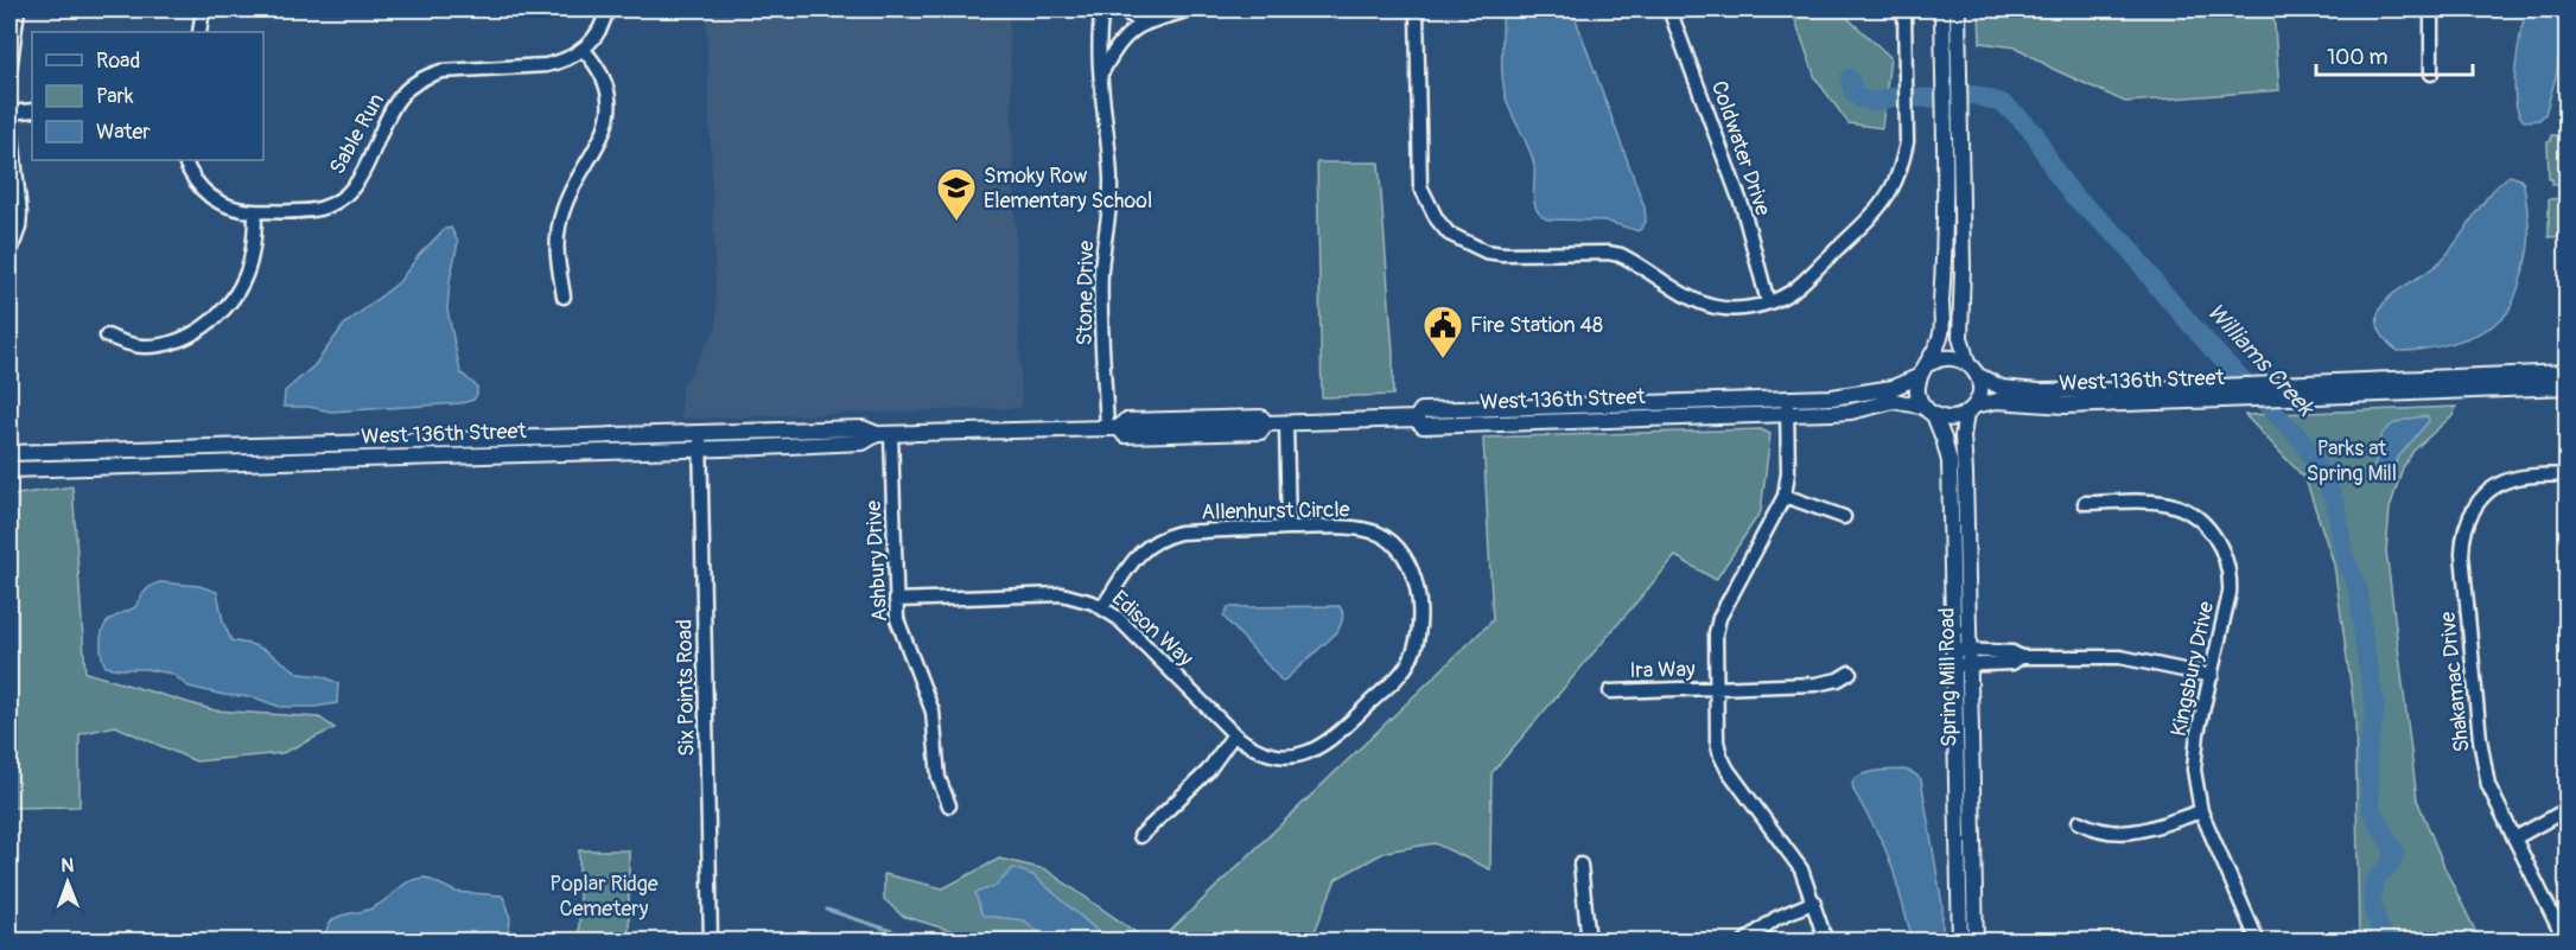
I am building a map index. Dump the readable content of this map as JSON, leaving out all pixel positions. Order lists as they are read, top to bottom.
{
  "streets": {
    "street": [
      "Sable Run",
      "Coldwater Drive",
      "Stone Drive",
      "West 136th Street",
      "Allenhurst Circle",
      "Ashbury Drive",
      "Edison Way",
      "Kingsbury Drive",
      "Ira Way",
      "Spring Mill Road",
      "Shakamac Drive",
      "Six Points Road"
    ]
  },
  "crossings": [
    ["Stone Drive", "West 136th Street"],
    ["West 136th Street", "Ashbury Drive"],
    ["West 136th Street", "Spring Mill Road"],
    ["West 136th Street", "Six Points Road"],
    ["Allenhurst Circle", "Edison Way"],
    ["Ashbury Drive", "Edison Way"]
  ],
  "water": ["Williams Creek"],
  "parks": ["Parks at Spring Mill", "Poplar Ridge Cemetery"],
  "places": {
    "school or university": ["Smoky Row Elementary School"],
    "public building": ["Fire Station 48"]
  },
  "legend": ["Road", "Park", "Water"],
  "scale_bar": "100 m",
  "north": "top"
}
